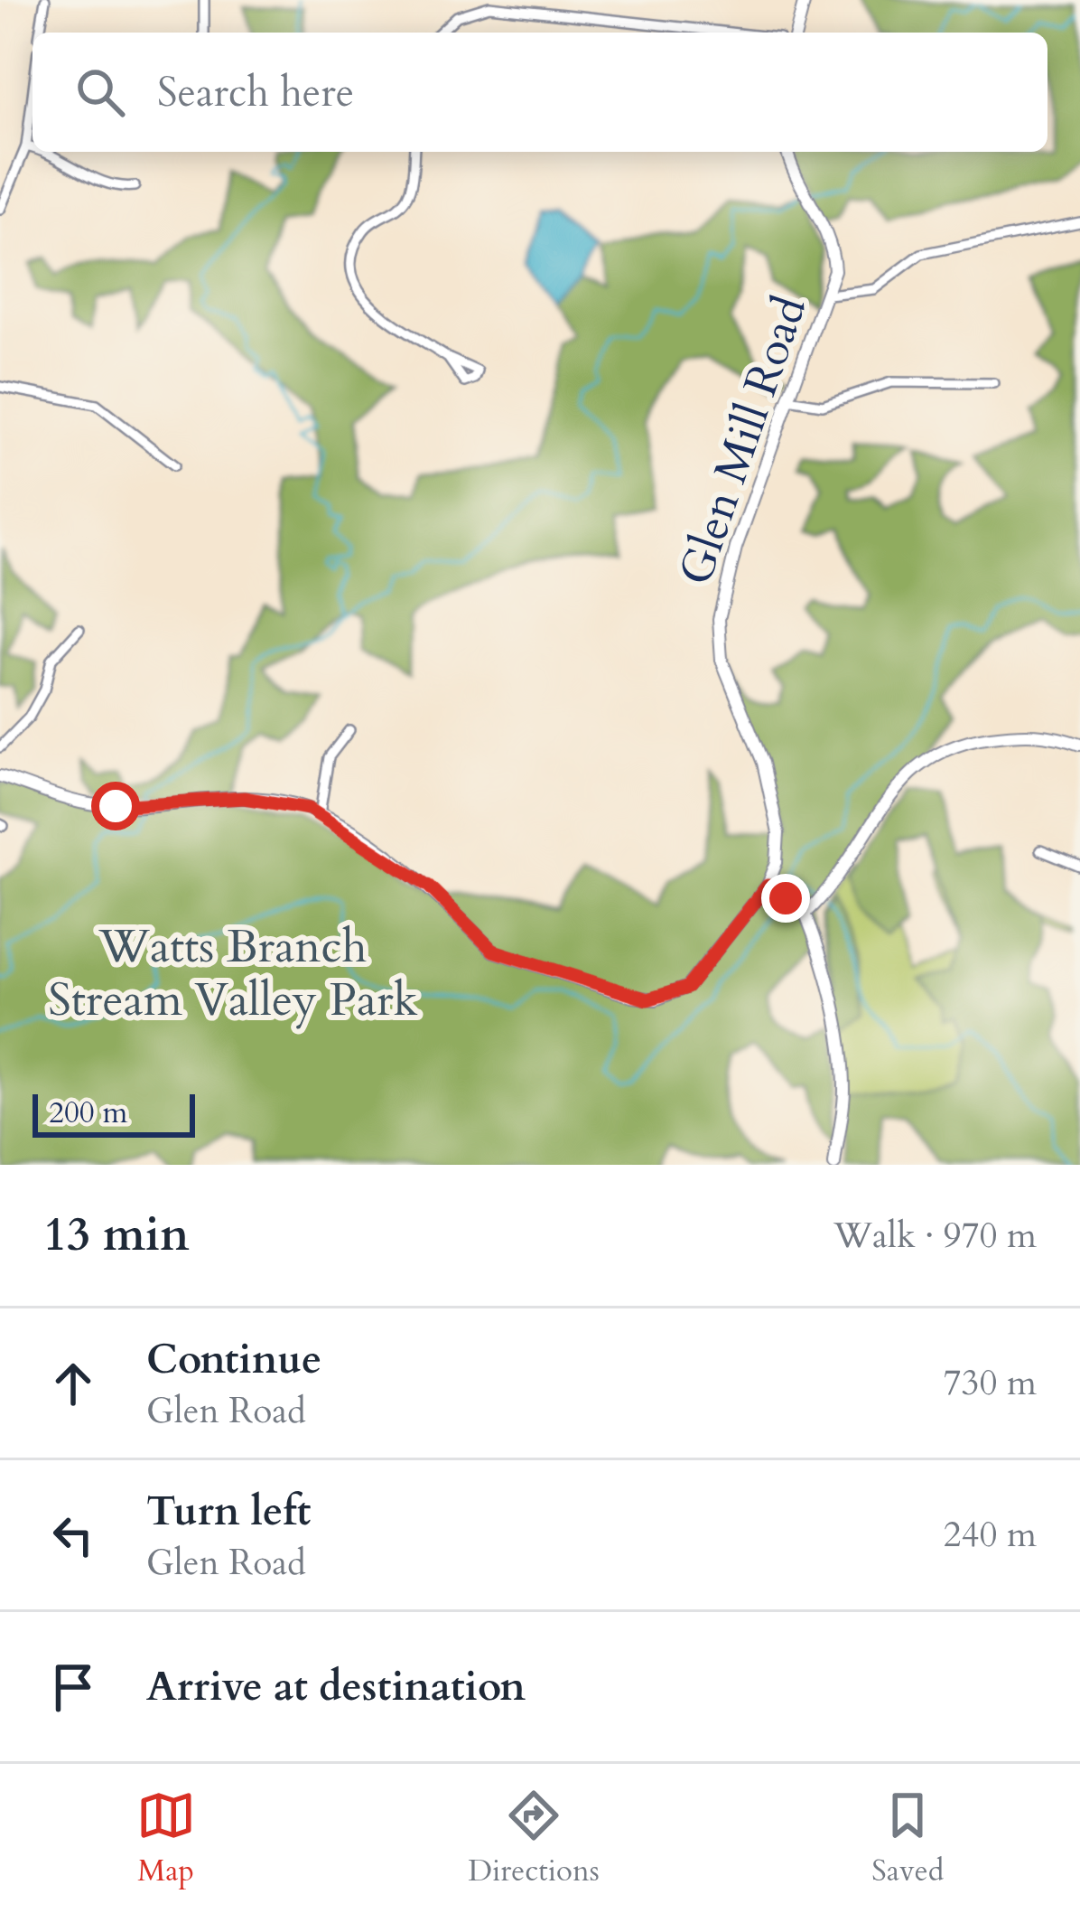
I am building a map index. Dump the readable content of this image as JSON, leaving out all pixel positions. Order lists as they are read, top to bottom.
{
  "streets": {
    "main road": ["Glen Mill Road"]
  },
  "parks": ["Watts Branch Stream Valley Park"],
  "scale_bar": "200 m",
  "page": {
    "search": "Search here",
    "scale": "200 m",
    "heading": ["13 min", "Walk · 970 m"],
    "list": [
      ["Continue", "Glen Road", "730 m"],
      ["Turn left", "Glen Road", "240 m"],
      "Arrive at destination"
    ],
    "nav": ["Map", "Directions", "Saved"]
  }
}
